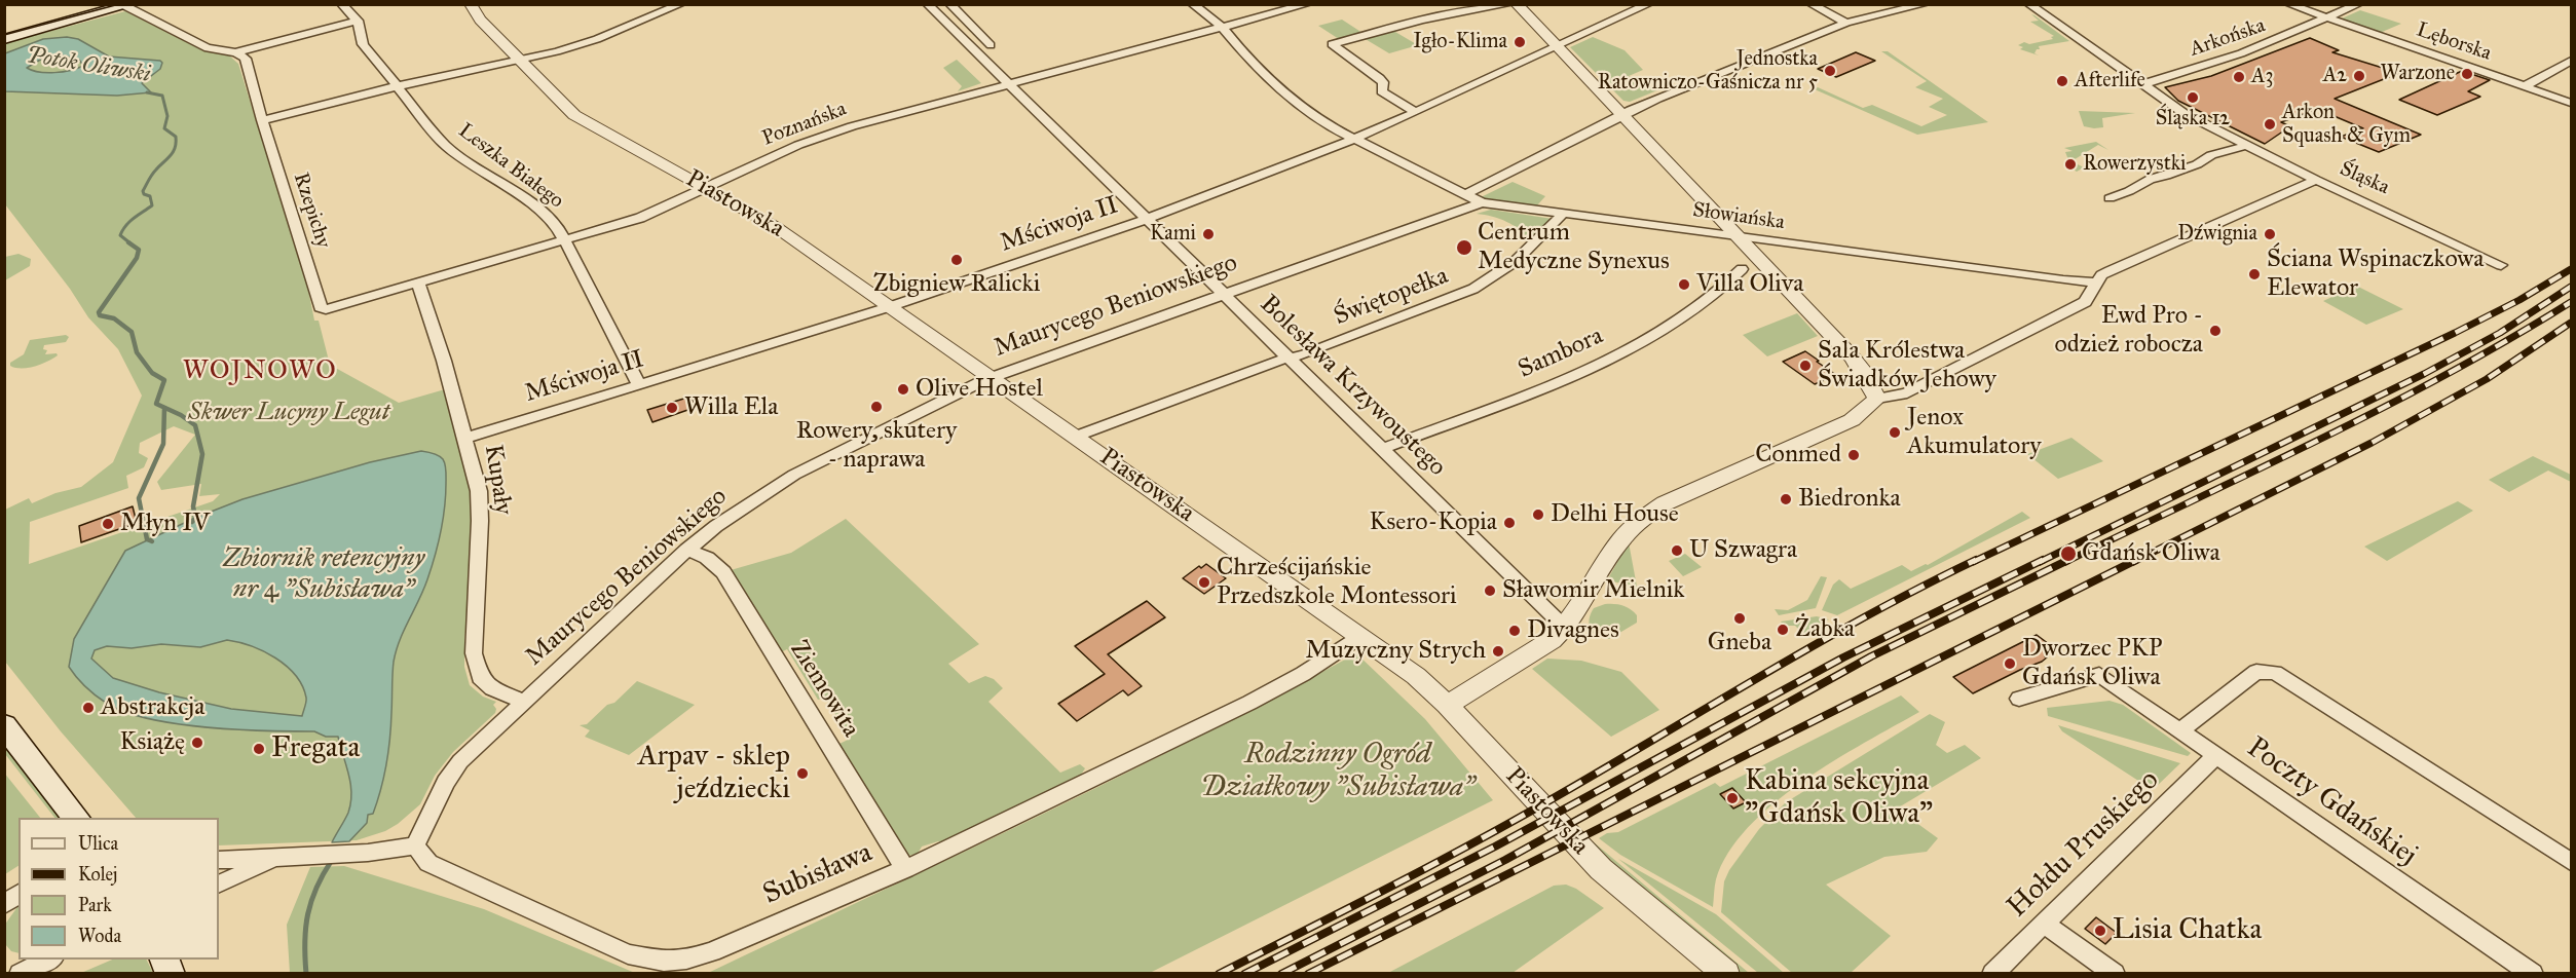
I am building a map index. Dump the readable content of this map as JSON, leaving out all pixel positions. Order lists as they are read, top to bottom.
{
  "streets": {
    "street": [
      "Arkońska",
      "Lęborska",
      "Poznańska",
      "Leszka Białego",
      "Śląska",
      "Piastowska",
      "Rzepichy",
      "Słowiańska",
      "Mściwoja II",
      "Świętopełka",
      "Maurycego Beniowskiego",
      "Sambora",
      "Bolesława Krzywoustego",
      "Kupały",
      "Ziemowita",
      "Poczty Gdańskiej",
      "Hołdu Pruskiego",
      "Subisława"
    ]
  },
  "crossings": [
    ["Arkońska", "Lęborska"],
    ["Arkońska", "Śląska"],
    ["Poznańska", "Leszka Białego"],
    ["Poznańska", "Piastowska"],
    ["Poznańska", "Rzepichy"],
    ["Poznańska", "Słowiańska"],
    ["Poznańska", "Bolesława Krzywoustego"],
    ["Poznańska", "Kupały"],
    ["Leszka Białego", "Mściwoja II"],
    ["Piastowska", "Mściwoja II"],
    ["Piastowska", "Świętopełka"],
    ["Piastowska", "Maurycego Beniowskiego"],
    ["Piastowska", "Subisława"],
    ["Słowiańska", "Mściwoja II"],
    ["Słowiańska", "Świętopełka"],
    ["Słowiańska", "Maurycego Beniowskiego"],
    ["Mściwoja II", "Bolesława Krzywoustego"],
    ["Mściwoja II", "Kupały"],
    ["Świętopełka", "Bolesława Krzywoustego"],
    ["Maurycego Beniowskiego", "Bolesława Krzywoustego"],
    ["Maurycego Beniowskiego", "Kupały"],
    ["Maurycego Beniowskiego", "Ziemowita"],
    ["Maurycego Beniowskiego", "Subisława"],
    ["Sambora", "Bolesława Krzywoustego"],
    ["Ziemowita", "Subisława"],
    ["Poczty Gdańskiej", "Hołdu Pruskiego"]
  ],
  "districts": ["WOJNOWO"],
  "water": ["Potok Oliwski", "Zbiornik retencyjny nr 4 \"Subisława\""],
  "parks": ["Skwer Lucyny Legut", "Rodzinny Ogród Działkowy \"Subisława\""],
  "places": [
    "Igło-Klima",
    "Jednostka Ratowniczo-Gaśnicza nr 5",
    "Warzone",
    "A2",
    "A3",
    "Afterlife",
    "Śląska 12",
    "Arkon Squash & Gym",
    "Rowerzystki",
    "Kami",
    "Dźwignia",
    "Centrum Medyczne Synexus",
    "Zbigniew Ralicki",
    "Ściana Wspinaczkowa Elewator",
    "Villa Oliva",
    "Ewd Pro - odzież robocza",
    "Sala Królestwa Świadków Jehowy",
    "Olive Hostel",
    "Rowery, skutery - naprawa",
    "Willa Ela",
    "Jenox Akumulatory",
    "Conmed",
    "Biedronka",
    "Delhi House",
    "Ksero-Kopia",
    "Młyn IV",
    "U Szwagra",
    "Gdańsk Oliwa",
    "Chrześcijańskie Przedszkole Montessori",
    "Sławomir Mielnik",
    "Gneba",
    "Żabka",
    "Divagnes",
    "Muzyczny Strych",
    "Dworzec PKP Gdańsk Oliwa",
    "Abstrakcja",
    "Książę",
    "Fregata",
    "Arpav - sklep jeździecki",
    "Kabina sekcyjna \"Gdańsk Oliwa\"",
    "Lisia Chatka"
  ],
  "legend": [
    "Ulica",
    "Kolej",
    "Park",
    "Woda"
  ]
}
